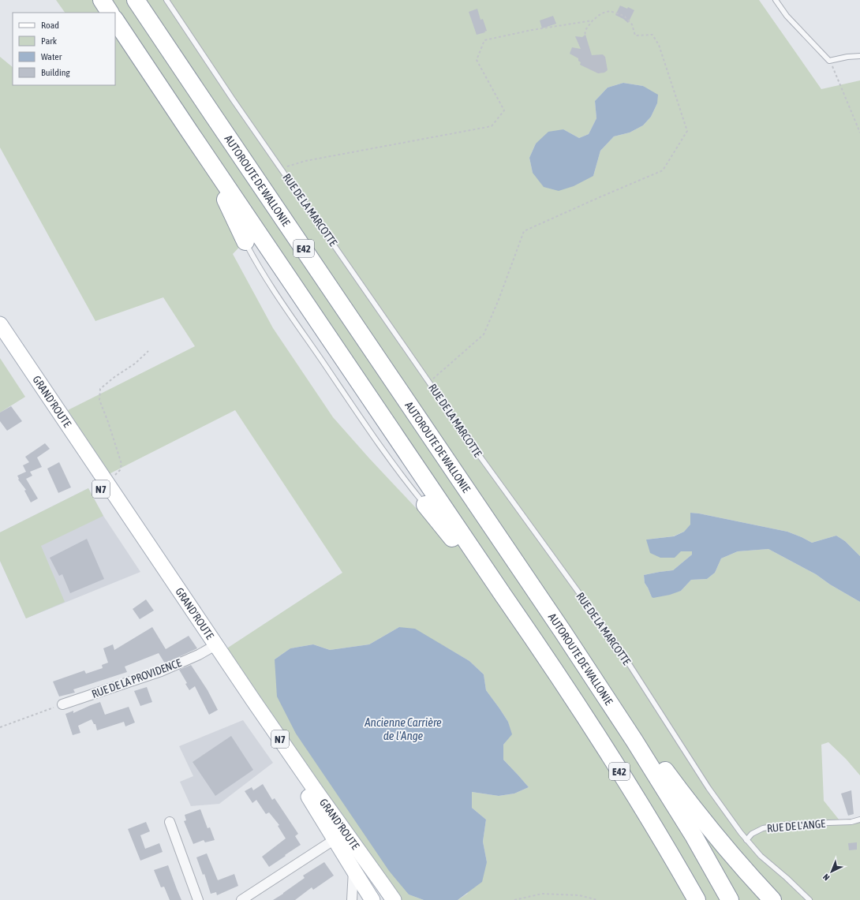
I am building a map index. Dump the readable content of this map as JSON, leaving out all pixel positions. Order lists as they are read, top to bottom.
{
  "streets": {
    "highway": ["AUTOROUTE DE WALLONIE", "E42"],
    "main road": ["GRAND'ROUTE", "N7"],
    "street": ["RUE DE LA PROVIDENCE"],
    "lane": ["RUE DE LA MARCOTTE", "RUE DE L'ANGE"]
  },
  "crossings": [
    ["RUE DE LA MARCOTTE", "RUE DE L'ANGE"],
    ["GRAND'ROUTE", "RUE DE LA PROVIDENCE"]
  ],
  "water": ["Ancienne Carrière de l'Ange"],
  "legend": [
    "Road",
    "Park",
    "Water",
    "Building"
  ],
  "north": "bottom left"
}
